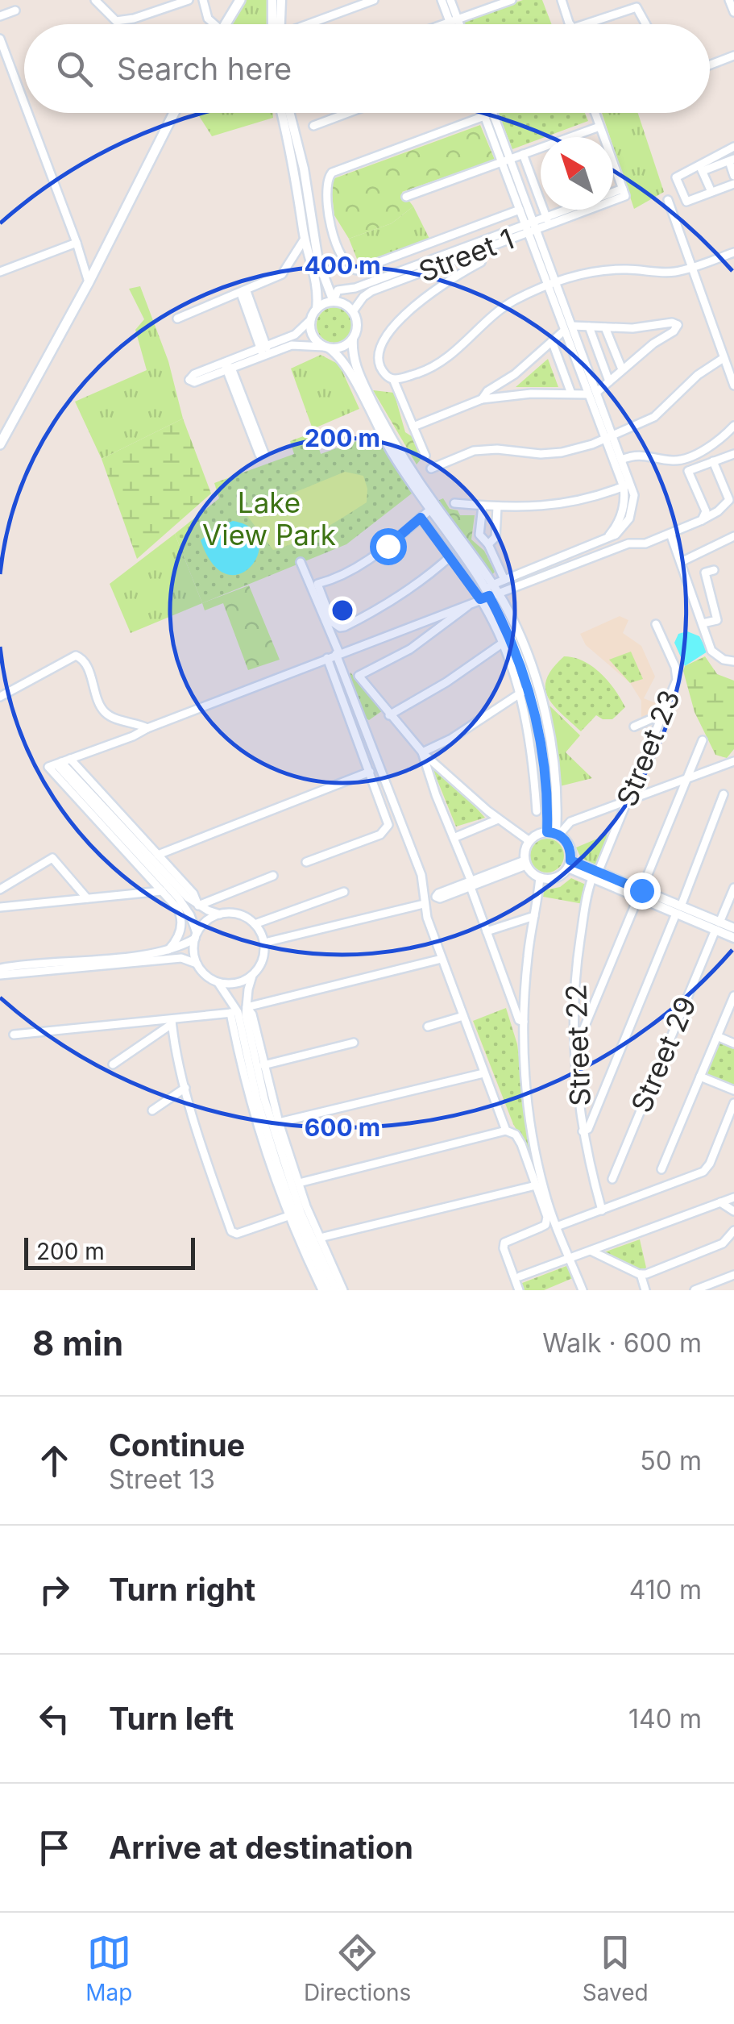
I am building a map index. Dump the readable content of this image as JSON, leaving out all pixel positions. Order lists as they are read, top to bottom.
{
  "streets": {
    "street": [
      "Street 1",
      "Street 23",
      "Street 22",
      "Street 29"
    ]
  },
  "crossings": [
    ["Street 23", "Street 22"]
  ],
  "parks": ["Lake View Park"],
  "scale_bar": "200 m",
  "north": "top left",
  "page": {
    "search": "Search here",
    "scale": "200 m",
    "heading": ["8 min", "Walk · 600 m"],
    "list": [
      ["Continue", "Street 13", "50 m"],
      ["Turn right", "410 m"],
      ["Turn left", "140 m"],
      "Arrive at destination"
    ],
    "nav": ["Map", "Directions", "Saved"]
  },
  "rings": ["400 m", "200 m", "600 m"]
}
